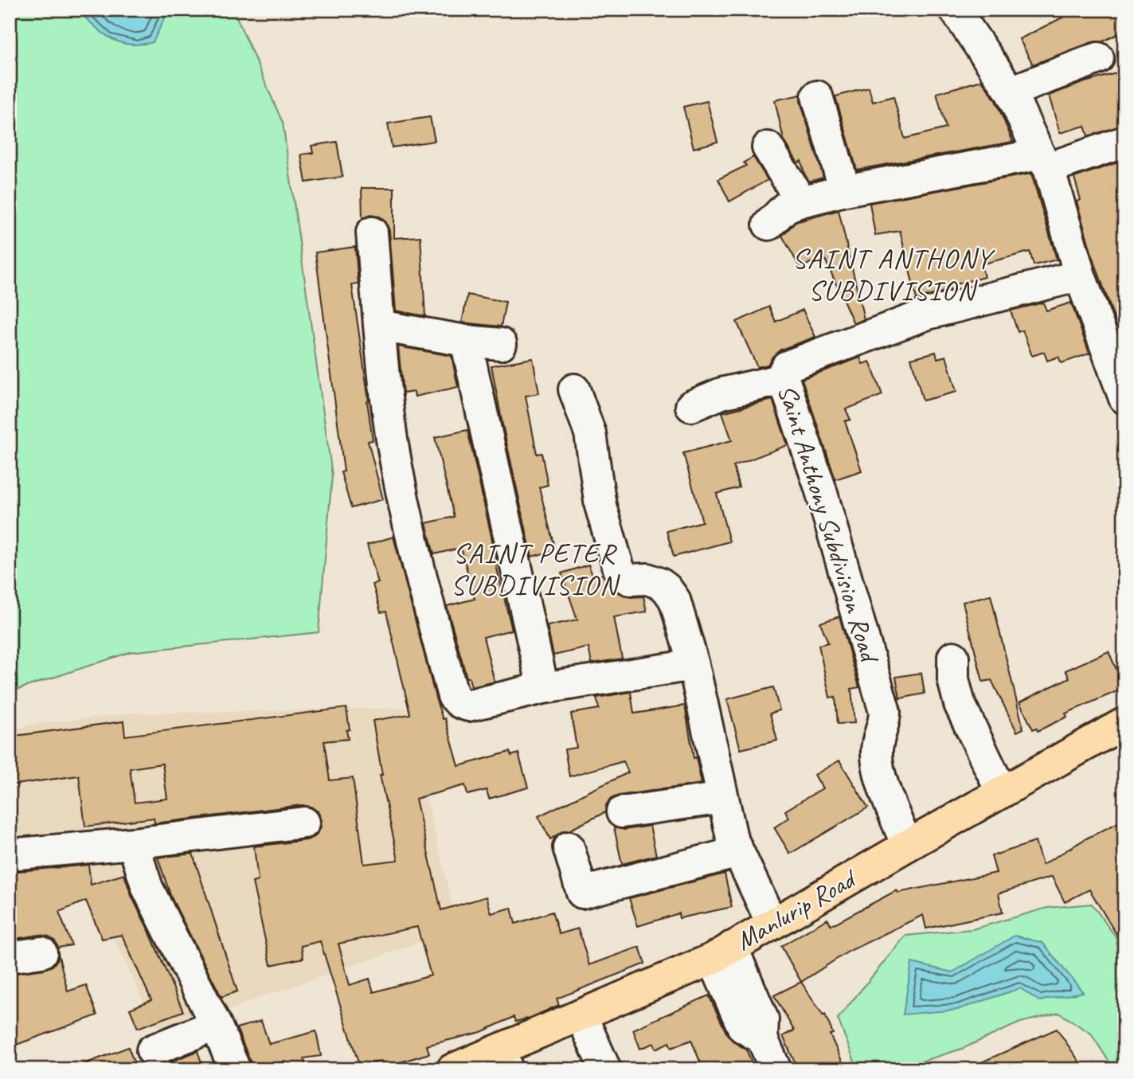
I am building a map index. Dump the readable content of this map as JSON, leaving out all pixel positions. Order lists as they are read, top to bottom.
{
  "streets": {
    "main road": ["Manlurip Road"],
    "street": ["Saint Anthony Subdivision Road"]
  },
  "crossings": [
    ["Saint Anthony Subdivision Road", "Manlurip Road"]
  ],
  "districts": ["SAINT ANTHONY SUBDIVISION", "SAINT PETER SUBDIVISION"]
}
